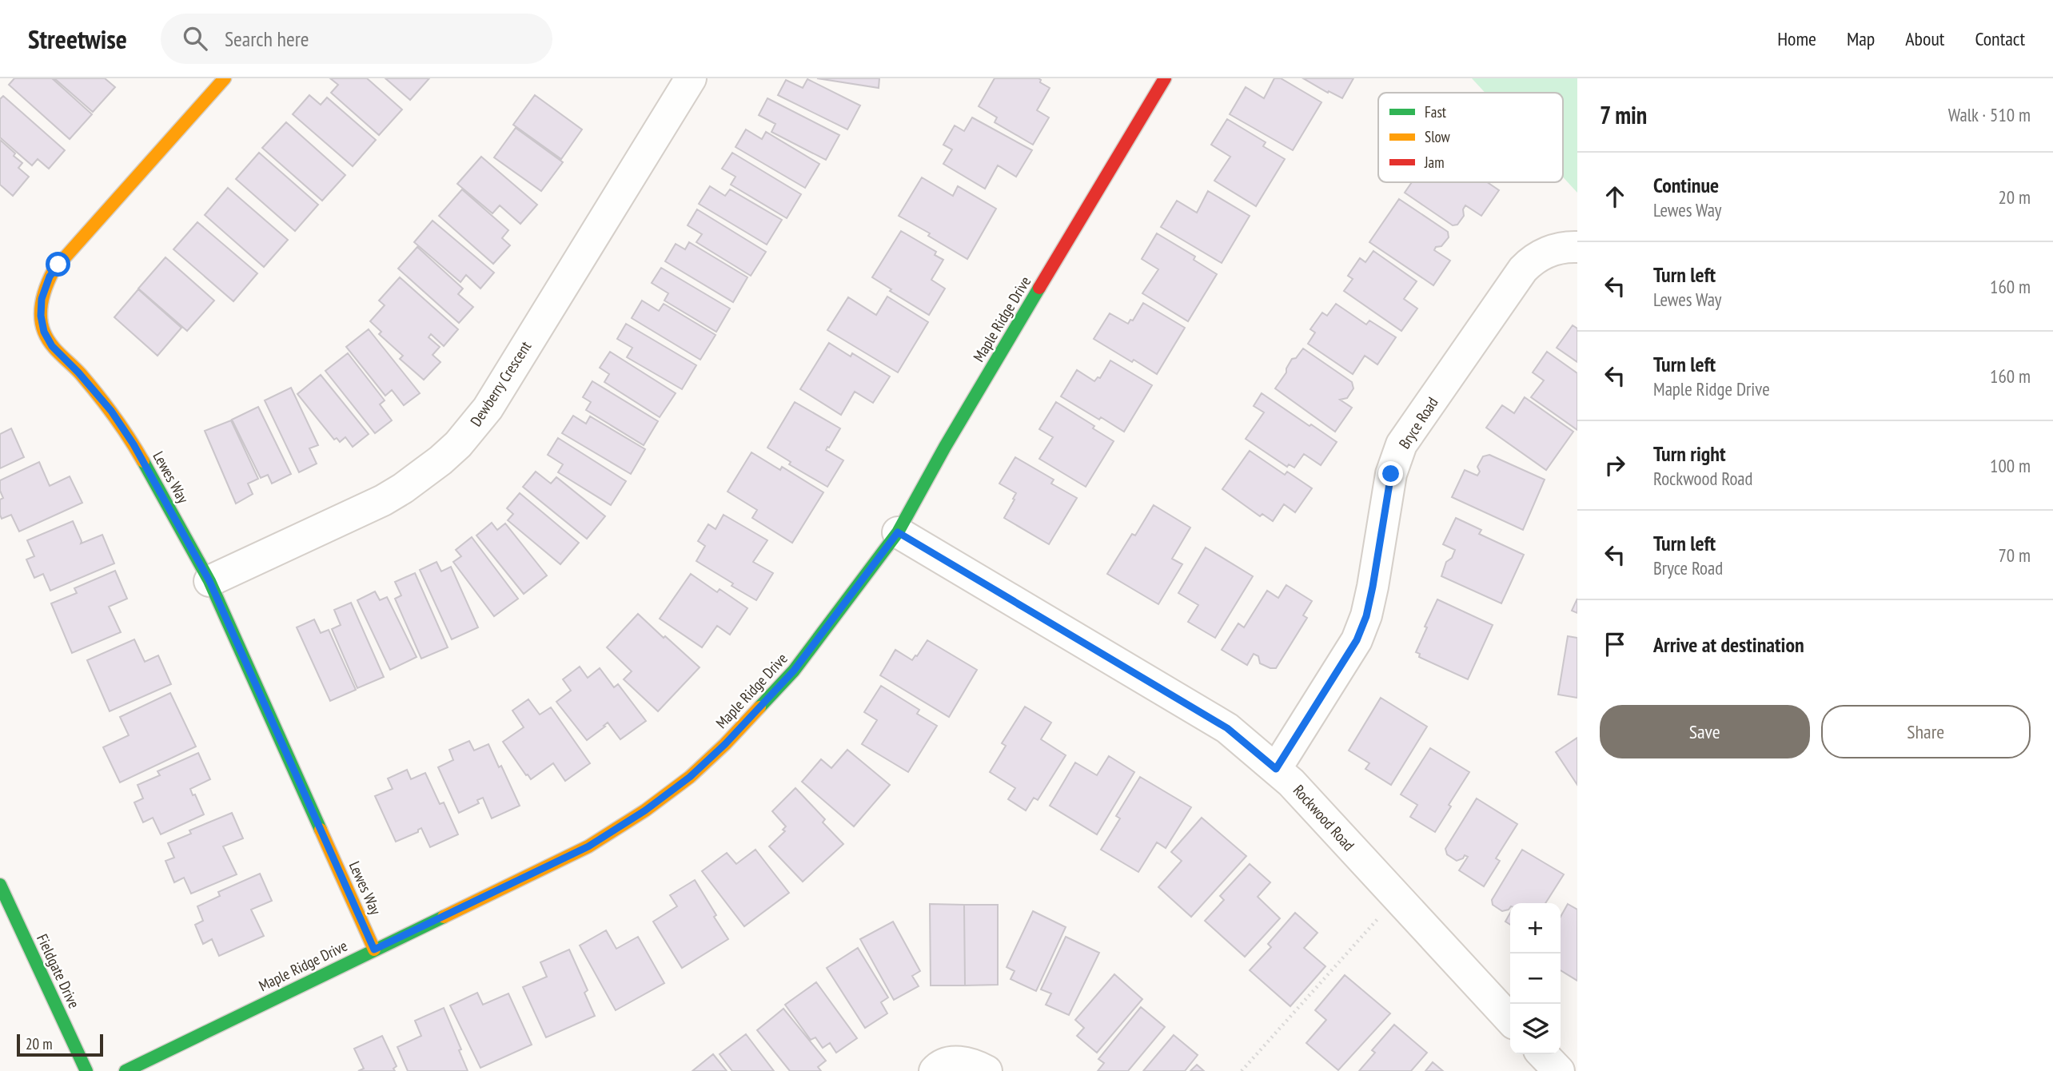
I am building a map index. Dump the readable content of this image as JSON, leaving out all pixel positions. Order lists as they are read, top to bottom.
{
  "streets": {
    "street": [
      "Maple Ridge Drive",
      "Dewberry Crescent",
      "Bryce Road",
      "Lewes Way",
      "Rockwood Road",
      "Fieldgate Drive"
    ]
  },
  "crossings": [
    ["Maple Ridge Drive", "Lewes Way"],
    ["Maple Ridge Drive", "Rockwood Road"],
    ["Dewberry Crescent", "Lewes Way"],
    ["Bryce Road", "Rockwood Road"]
  ],
  "legend": ["Fast", "Slow", "Jam"],
  "scale_bar": "20 m",
  "page": {
    "header": "Streetwise",
    "search": "Search here",
    "nav": [
      "Home",
      "Map",
      "About",
      "Contact"
    ],
    "heading": ["7 min", "Walk · 510 m"],
    "list": [
      ["Continue", "Lewes Way", "20 m"],
      ["Turn left", "Lewes Way", "160 m"],
      ["Turn left", "Maple Ridge Drive", "160 m"],
      ["Turn right", "Rockwood Road", "100 m"],
      ["Turn left", "Bryce Road", "70 m"],
      "Arrive at destination"
    ],
    "buttons": ["Save", "Share"],
    "map_buttons": ["+", "−"],
    "scale": "20 m"
  }
}
